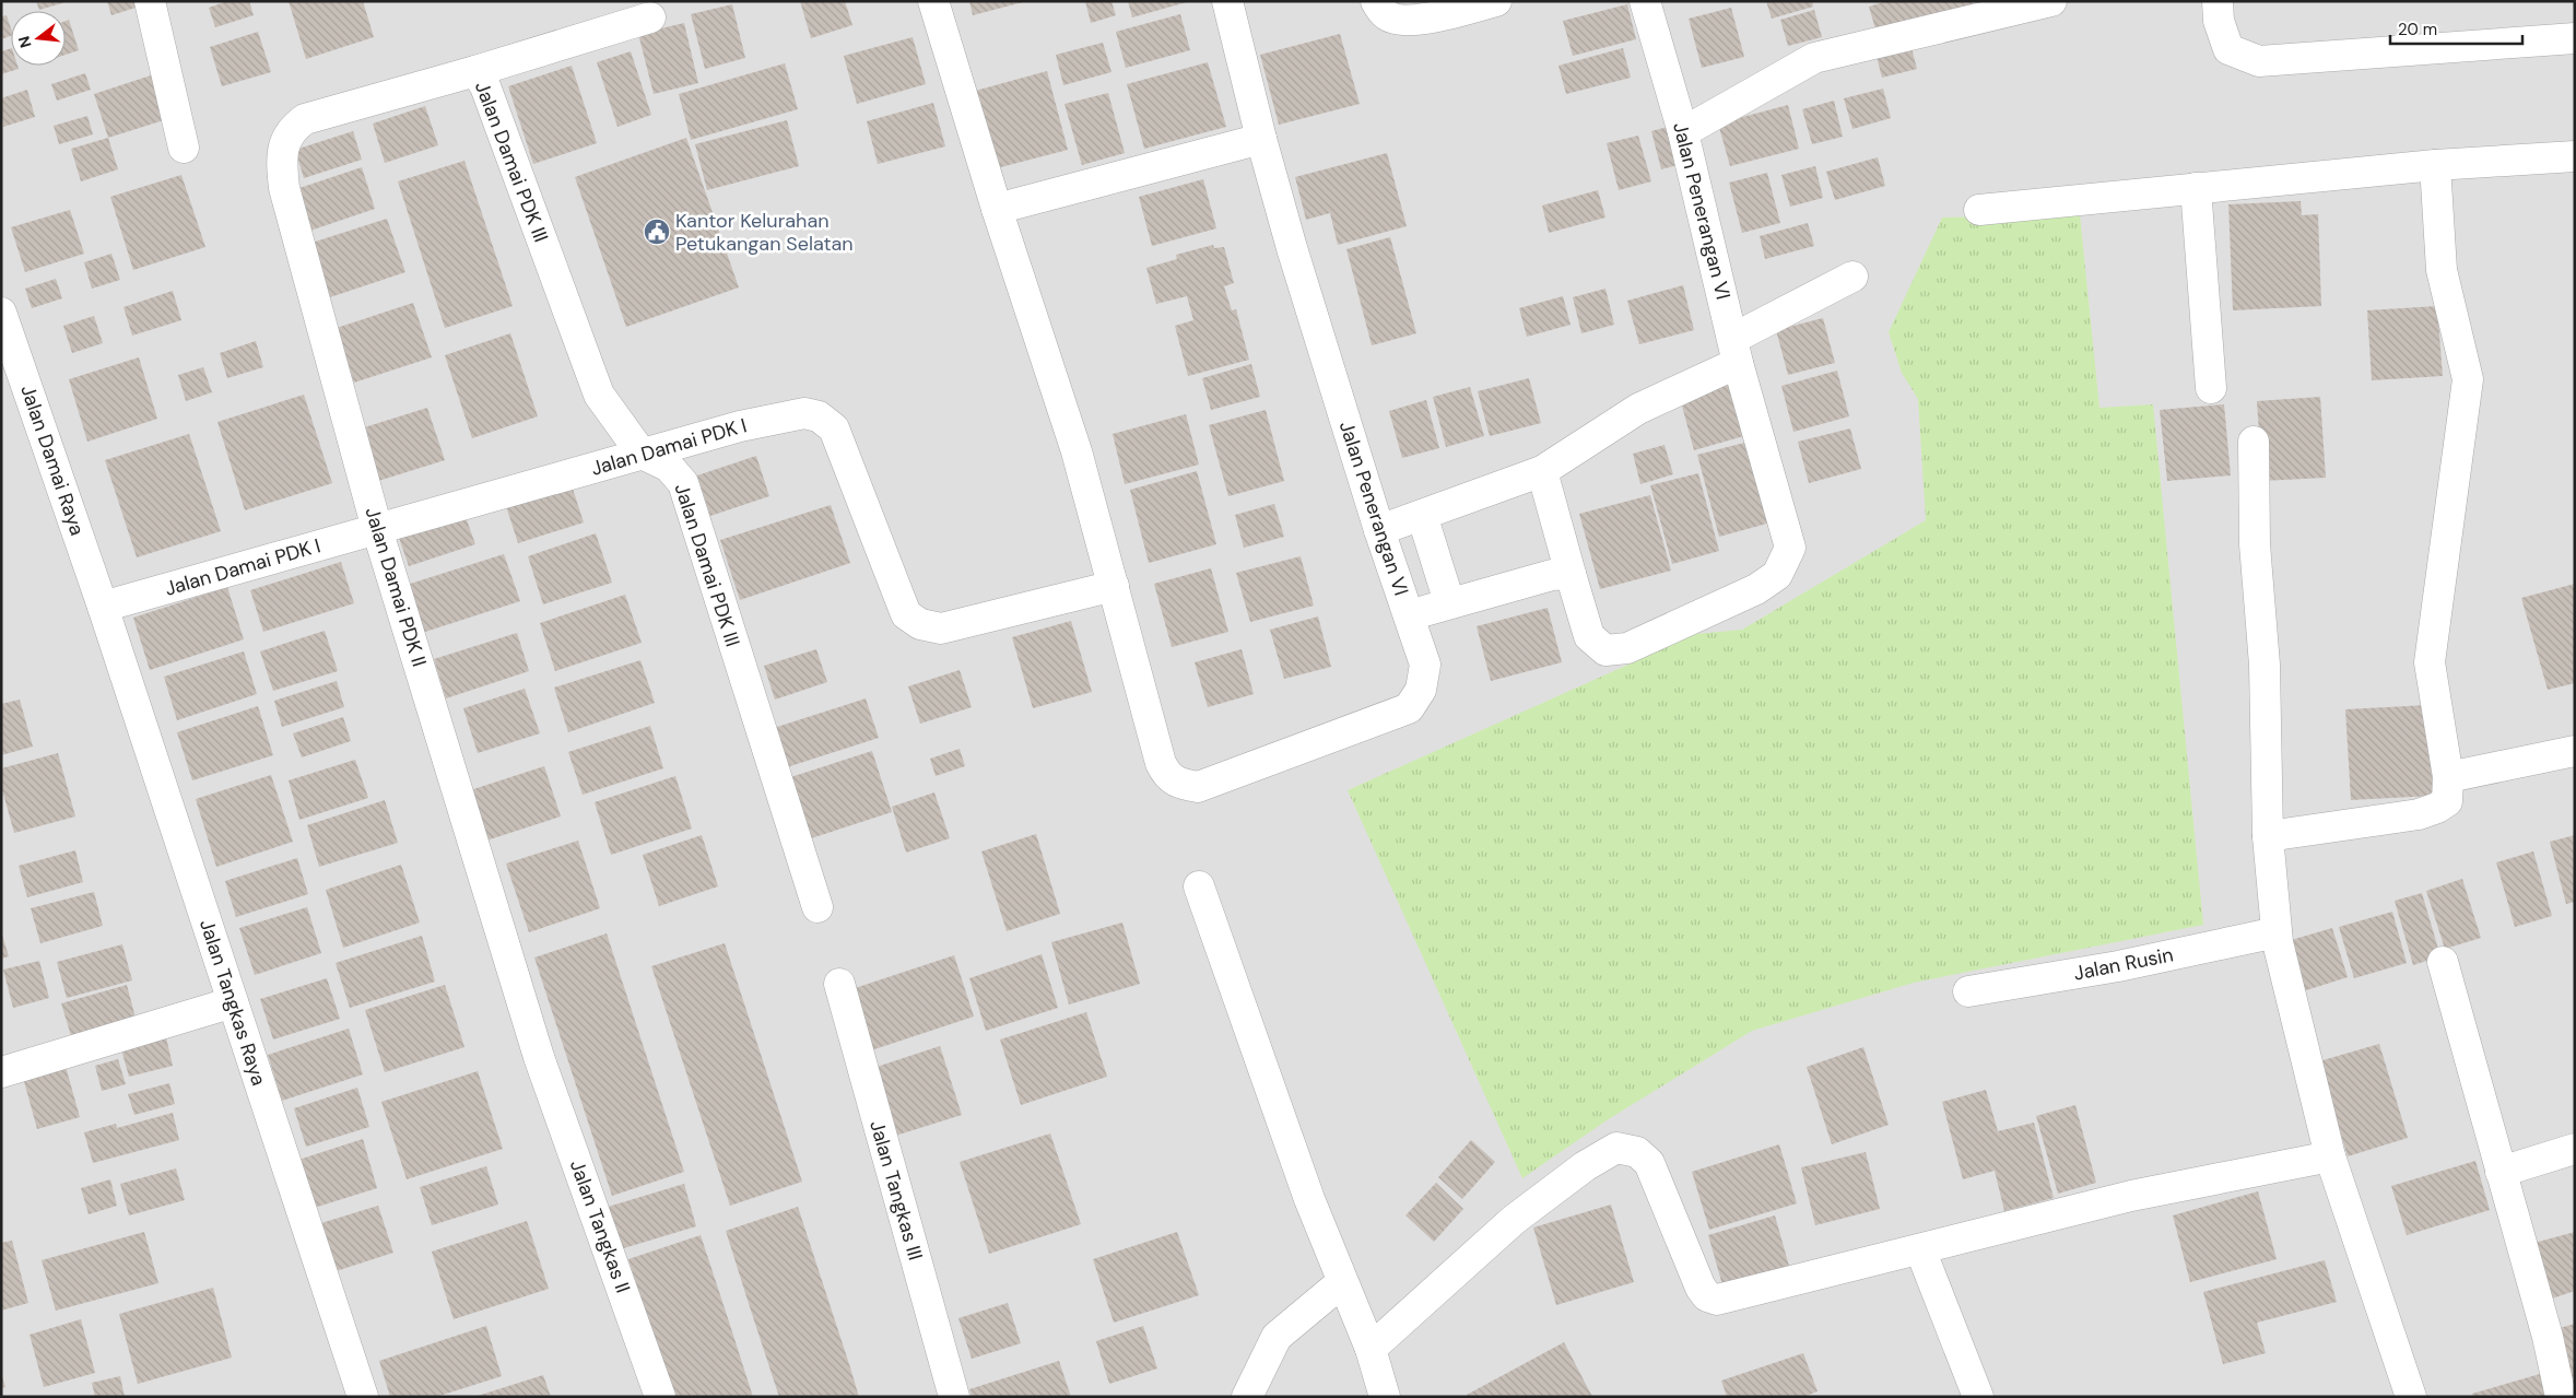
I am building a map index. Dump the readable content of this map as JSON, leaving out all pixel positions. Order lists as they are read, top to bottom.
{
  "streets": {
    "street": [
      "Jalan Damai PDK III",
      "Jalan Penerangan VI",
      "Jalan Damai PDK I",
      "Jalan Damai Raya",
      "Jalan Damai PDK II",
      "Jalan Rusin",
      "Jalan Tangkas Raya",
      "Jalan Tangkas III",
      "Jalan Tangkas II"
    ]
  },
  "crossings": [
    ["Jalan Damai PDK III", "Jalan Damai PDK I"],
    ["Jalan Damai PDK III", "Jalan Damai PDK II"],
    ["Jalan Damai PDK I", "Jalan Damai Raya"],
    ["Jalan Damai PDK I", "Jalan Damai PDK II"],
    ["Jalan Damai PDK I", "Jalan Tangkas Raya"],
    ["Jalan Damai Raya", "Jalan Tangkas Raya"],
    ["Jalan Damai PDK II", "Jalan Tangkas II"]
  ],
  "places": {
    "public building": ["Kantor Kelurahan Petukangan Selatan"]
  },
  "scale_bar": "20 m",
  "north": "left"
}
